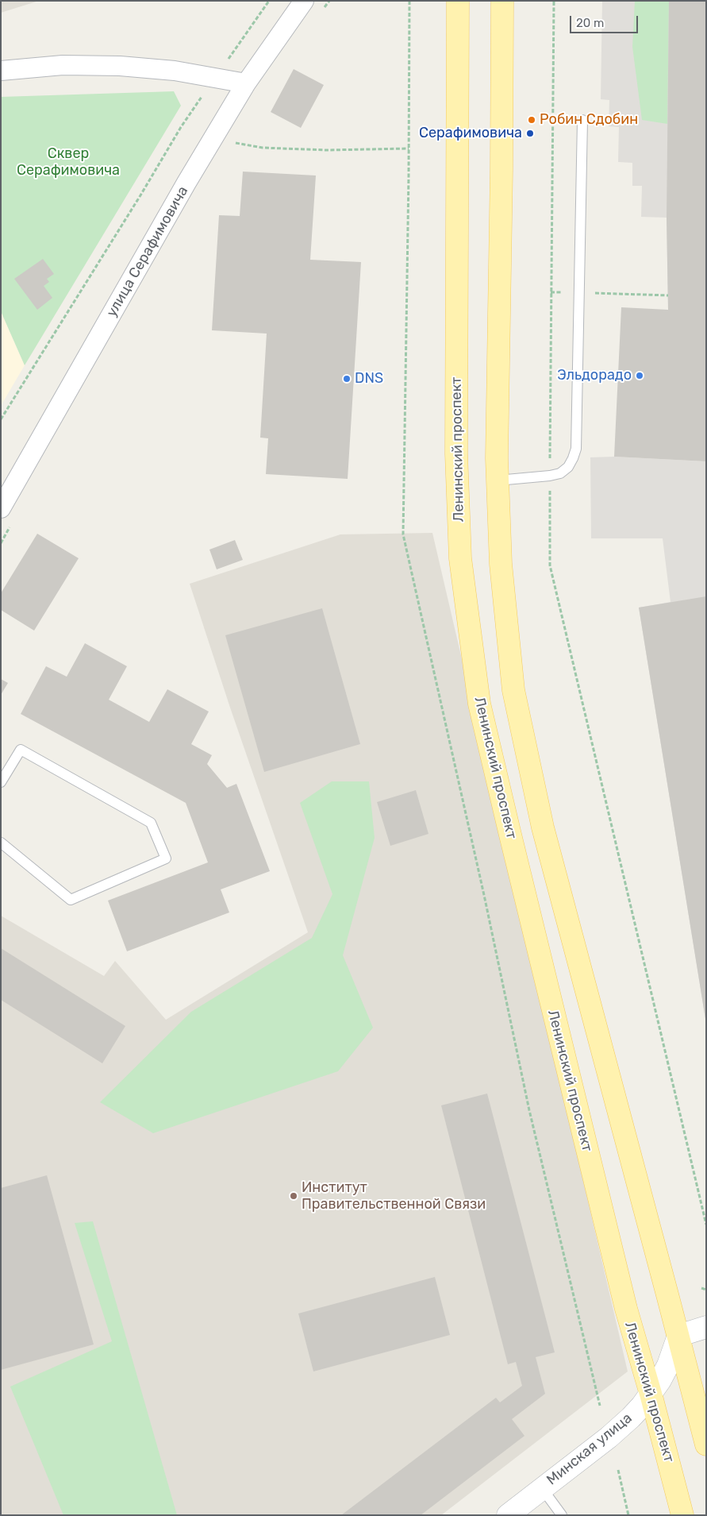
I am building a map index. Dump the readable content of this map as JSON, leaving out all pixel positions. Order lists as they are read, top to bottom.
{
  "streets": {
    "main road": ["Ленинский проспект"],
    "street": ["улица Серафимовича", "Минская улица"]
  },
  "crossings": [
    ["Ленинский проспект", "Минская улица"]
  ],
  "parks": ["Сквер Серафимовича"],
  "places": [
    "Робин Сдобин",
    "Серафимовича",
    "Эльдорадо",
    "DNS",
    "Институт Правительственной Связи"
  ],
  "scale_bar": "20 m"
}
